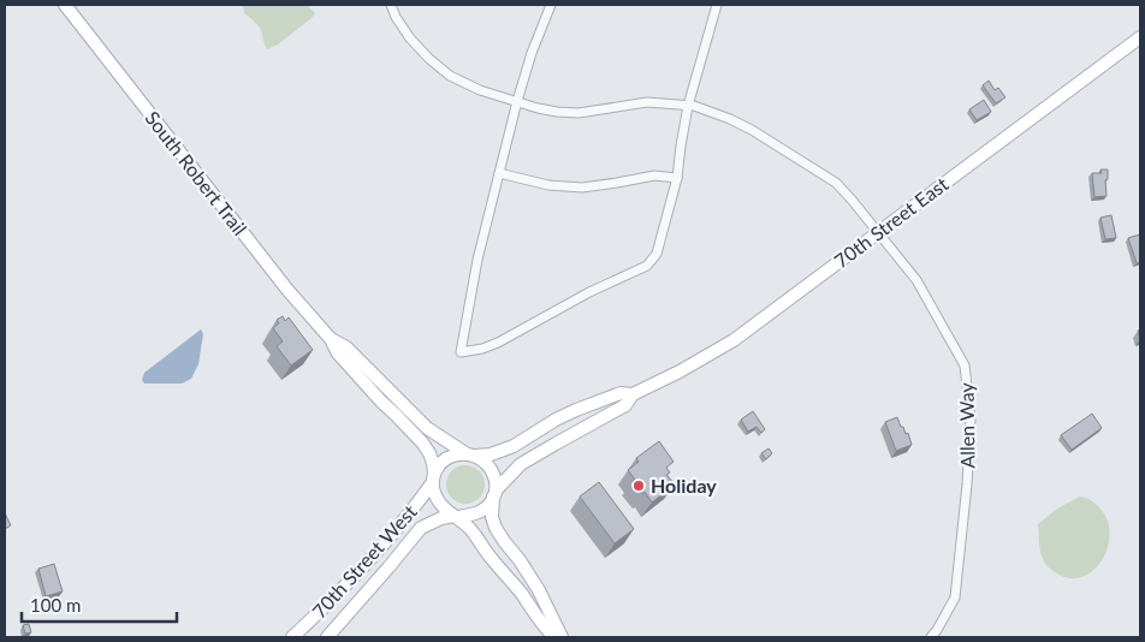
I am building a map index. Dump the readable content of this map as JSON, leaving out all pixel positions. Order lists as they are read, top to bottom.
{
  "streets": {
    "main road": ["South Robert Trail", "70th Street East", "70th Street West"],
    "street": ["Allen Way"]
  },
  "crossings": [
    ["South Robert Trail", "70th Street East"],
    ["South Robert Trail", "70th Street West"],
    ["70th Street East", "Allen Way"],
    ["70th Street East", "70th Street West"]
  ],
  "places": ["Holiday"],
  "scale_bar": "100 m"
}
